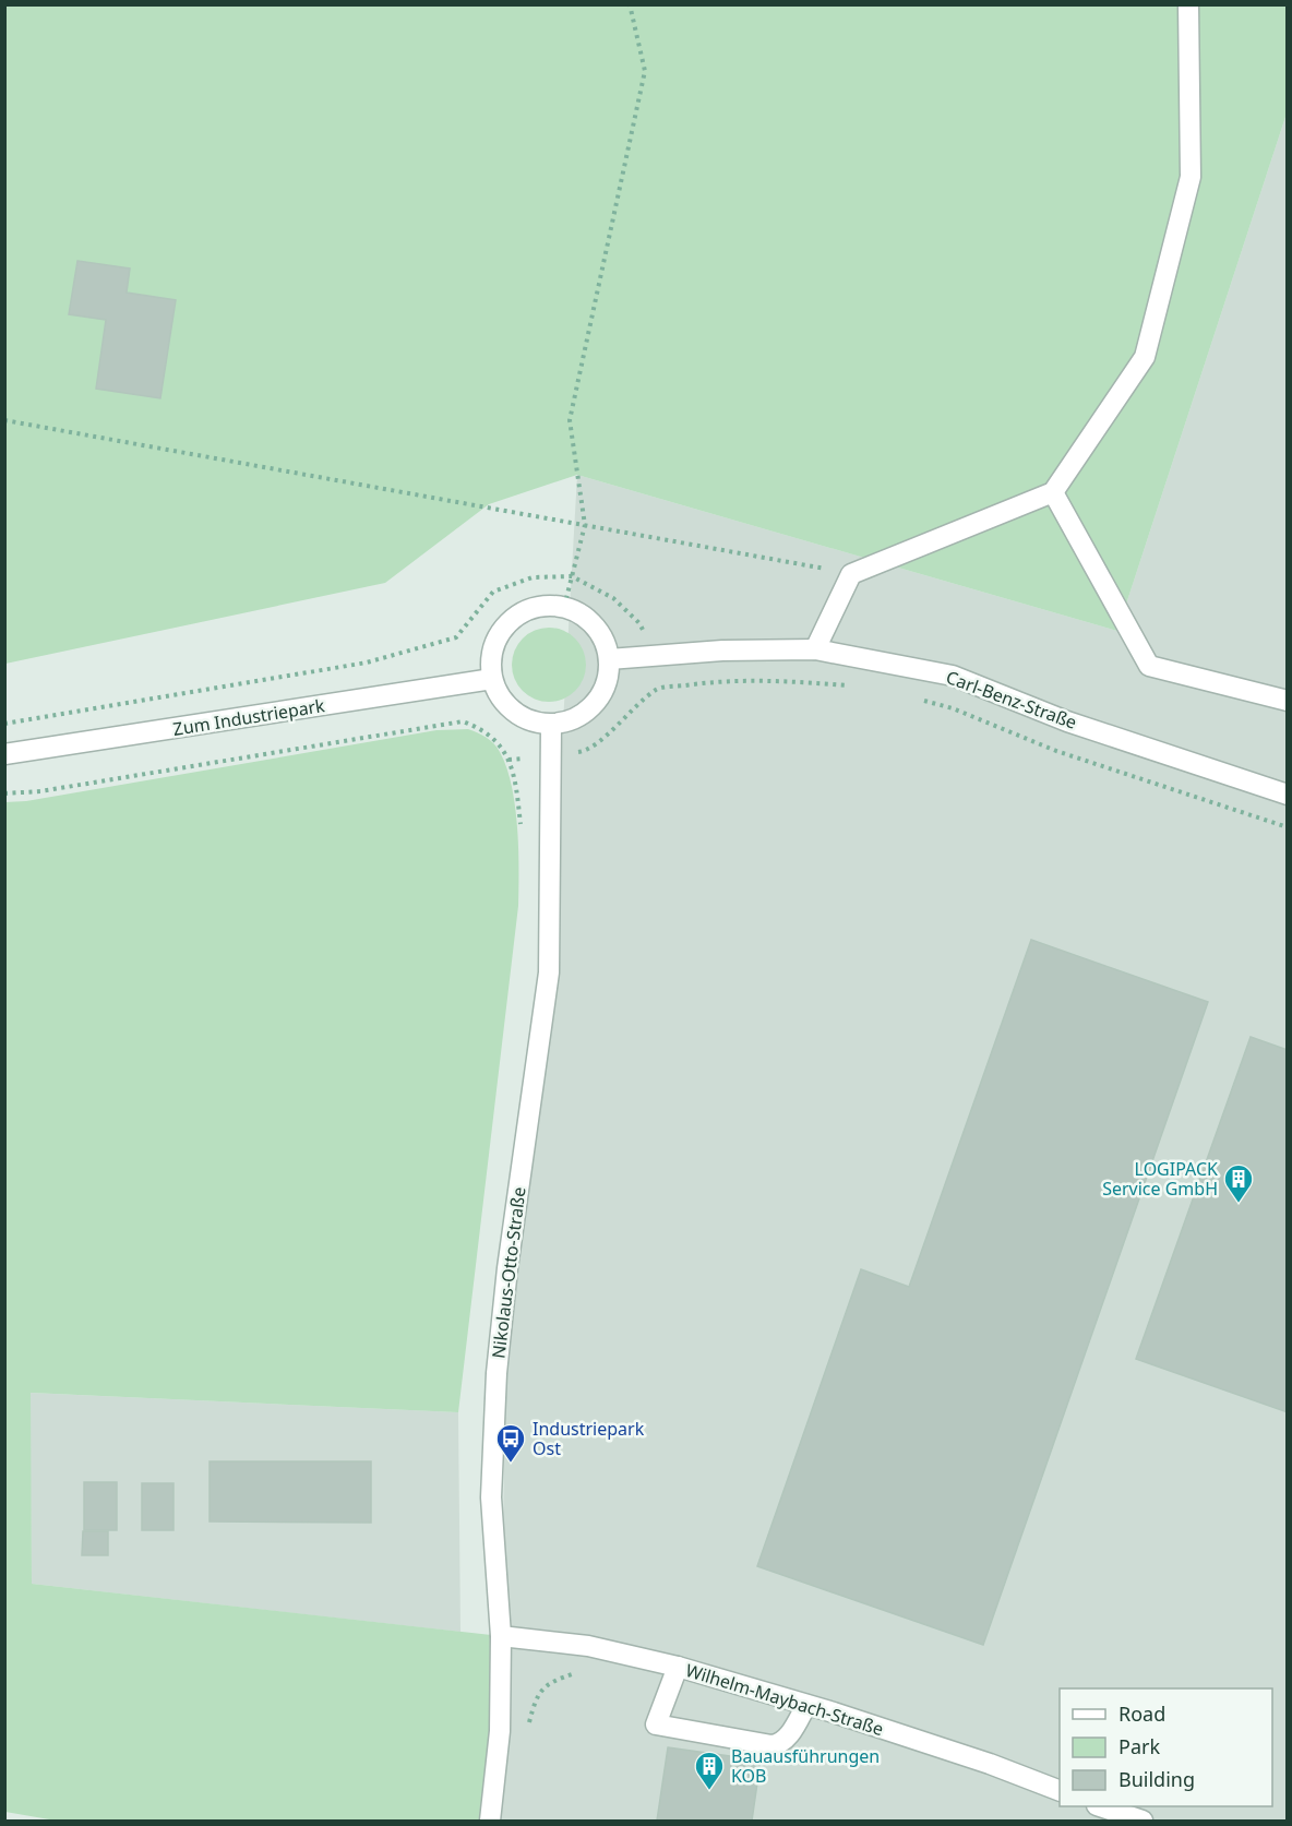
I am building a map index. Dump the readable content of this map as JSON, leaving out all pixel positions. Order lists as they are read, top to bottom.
{
  "streets": {
    "street": [
      "Carl-Benz-Straße",
      "Zum Industriepark",
      "Nikolaus-Otto-Straße",
      "Wilhelm-Maybach-Straße"
    ]
  },
  "crossings": [
    ["Carl-Benz-Straße", "Zum Industriepark"],
    ["Carl-Benz-Straße", "Nikolaus-Otto-Straße"],
    ["Zum Industriepark", "Nikolaus-Otto-Straße"],
    ["Nikolaus-Otto-Straße", "Wilhelm-Maybach-Straße"]
  ],
  "places": {
    "building": ["LOGIPACK Service GmbH", "Bauausführungen KOB"],
    "bus stop": ["Industriepark Ost"]
  },
  "legend": ["Road", "Park", "Building"]
}
